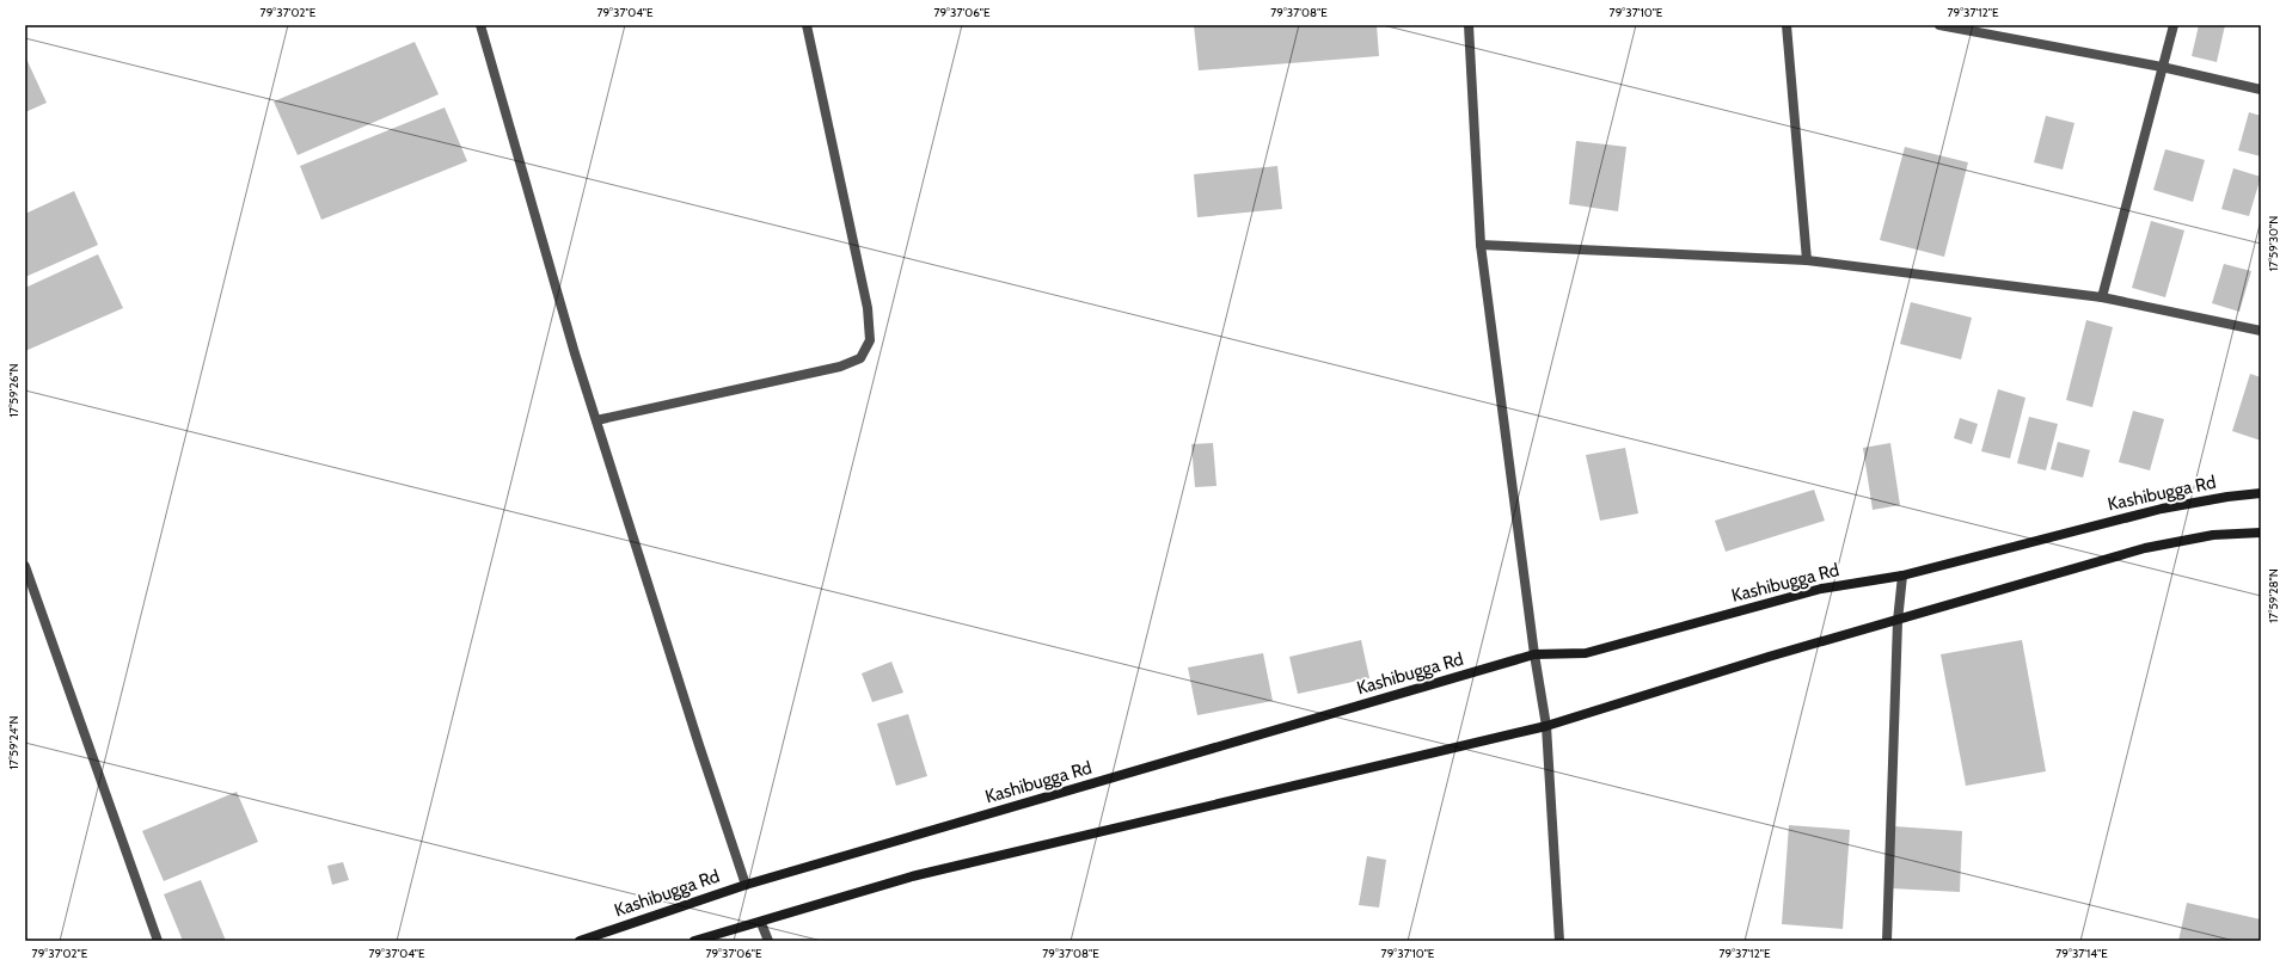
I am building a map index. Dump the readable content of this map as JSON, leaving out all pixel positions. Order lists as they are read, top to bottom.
{
  "streets": {
    "main road": ["Kashibugga Rd"]
  },
  "coordinates": [
    "79°37'02\"E",
    "79°37'04\"E",
    "79°37'06\"E",
    "79°37'08\"E",
    "79°37'10\"E",
    "79°37'12\"E",
    "17°59'30\"N",
    "17°59'26\"N",
    "17°59'28\"N",
    "17°59'24\"N",
    "79°37'14\"E"
  ]
}
